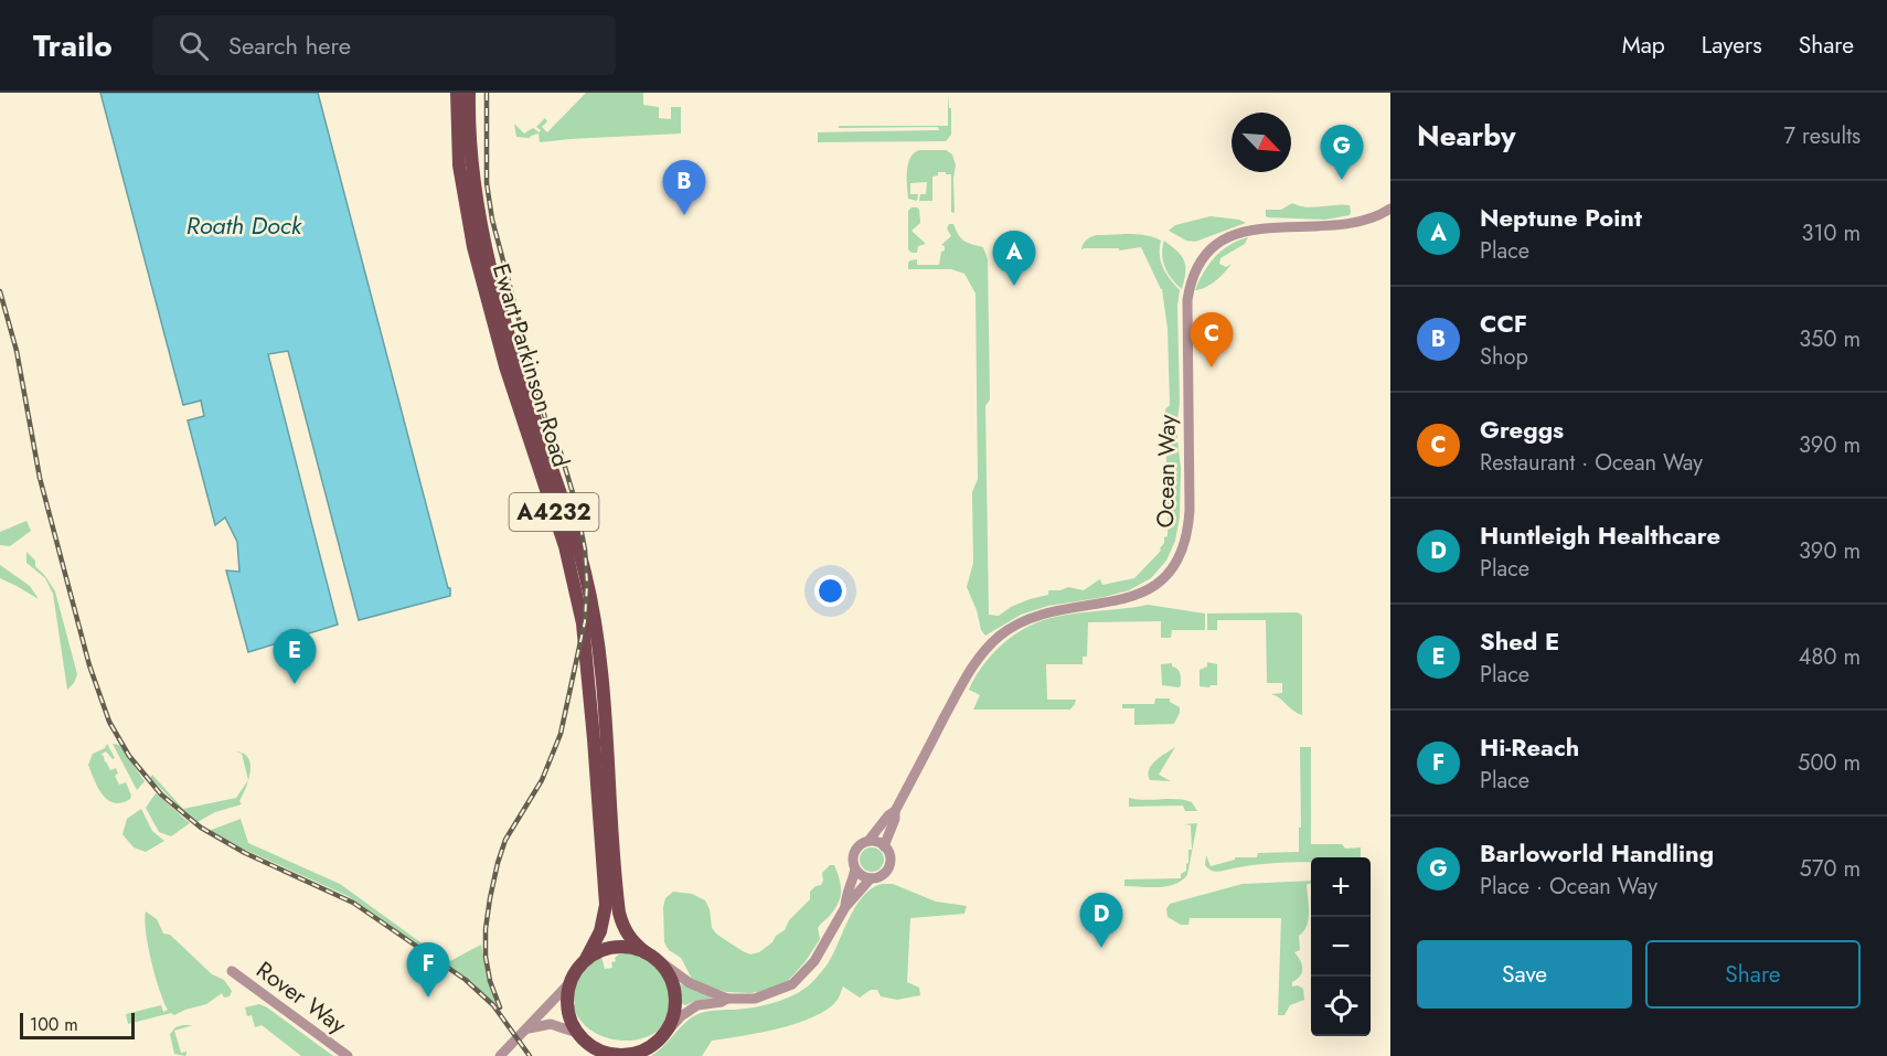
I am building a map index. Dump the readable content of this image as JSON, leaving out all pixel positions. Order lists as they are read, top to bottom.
{
  "streets": {
    "main road": ["Ewart Parkinson Road", "A4232"],
    "street": ["Ocean Way", "Rover Way"]
  },
  "crossings": [
    ["Ewart Parkinson Road", "A4232"]
  ],
  "water": ["Roath Dock"],
  "scale_bar": "100 m",
  "north": "bottom right",
  "page": {
    "header": "Trailo",
    "search": "Search here",
    "nav": ["Map", "Layers", "Share"],
    "heading": ["Nearby", "7 results"],
    "pins": [
      "G",
      "B",
      "A",
      "C",
      "E",
      "D",
      "F"
    ],
    "list": [
      {
        "mark": "A",
        "name": "Neptune Point",
        "note": "Place",
        "value": "310 m"
      },
      {
        "mark": "B",
        "name": "CCF",
        "note": "Shop",
        "value": "350 m"
      },
      {
        "mark": "C",
        "name": "Greggs",
        "note": "Restaurant · Ocean Way",
        "value": "390 m"
      },
      {
        "mark": "D",
        "name": "Huntleigh Healthcare",
        "note": "Place",
        "value": "390 m"
      },
      {
        "mark": "E",
        "name": "Shed E",
        "note": "Place",
        "value": "480 m"
      },
      {
        "mark": "F",
        "name": "Hi-Reach",
        "note": "Place",
        "value": "500 m"
      },
      {
        "mark": "G",
        "name": "Barloworld Handling",
        "note": "Place · Ocean Way",
        "value": "570 m"
      }
    ],
    "map_buttons": ["+", "−"],
    "buttons": ["Save", "Share"],
    "scale": "100 m"
  }
}
